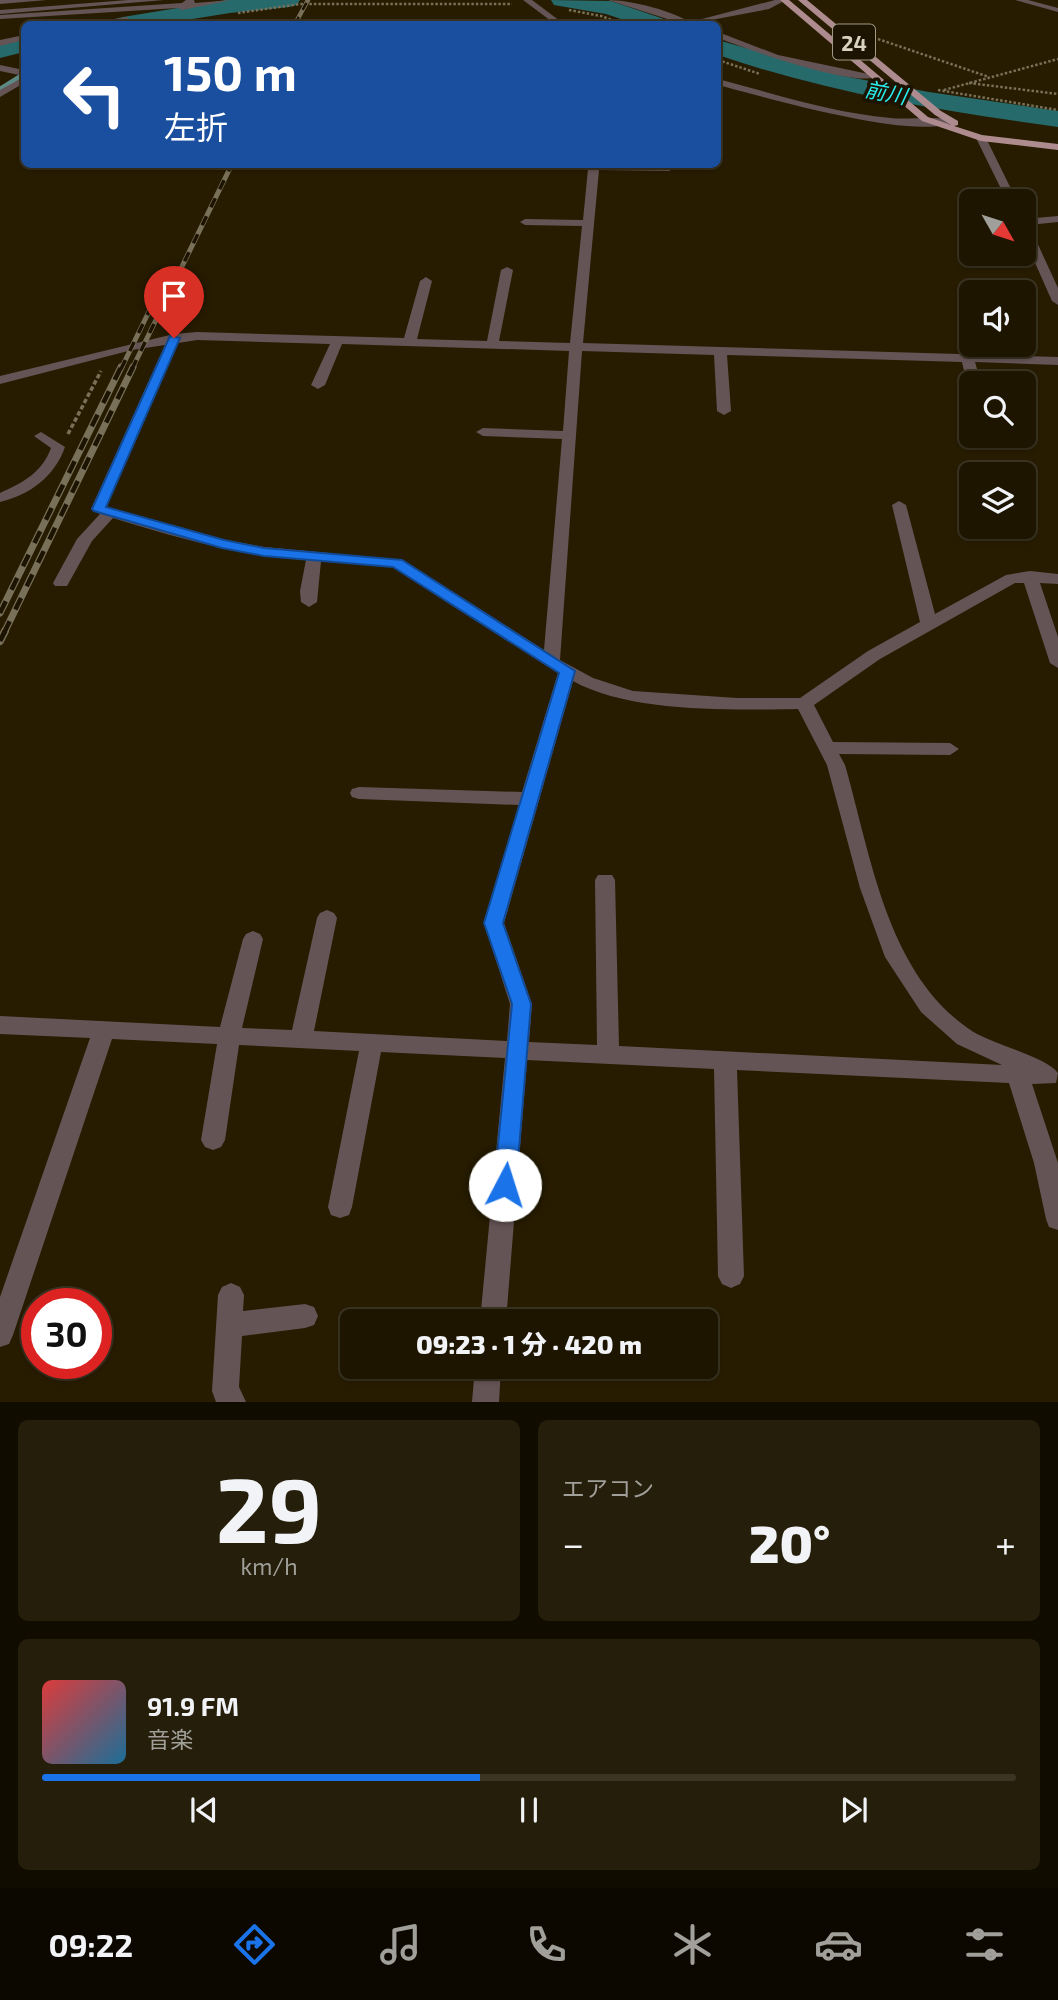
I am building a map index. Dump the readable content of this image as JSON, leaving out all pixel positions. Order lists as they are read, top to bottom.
{
  "streets": {
    "main road": ["24"]
  },
  "water": ["前川"],
  "north": "bottom right",
  "page": {
    "turn": ["150 m", "左折"],
    "limit": "30",
    "trip": "09:23 · 1 分 · 420 m",
    "tile": [
      ["29", "km/h"],
      "エアコン"
    ],
    "heat": ["−", "20°", "+"],
    "song": ["91.9 FM", "音楽"],
    "tabs": "09:22"
  }
}
